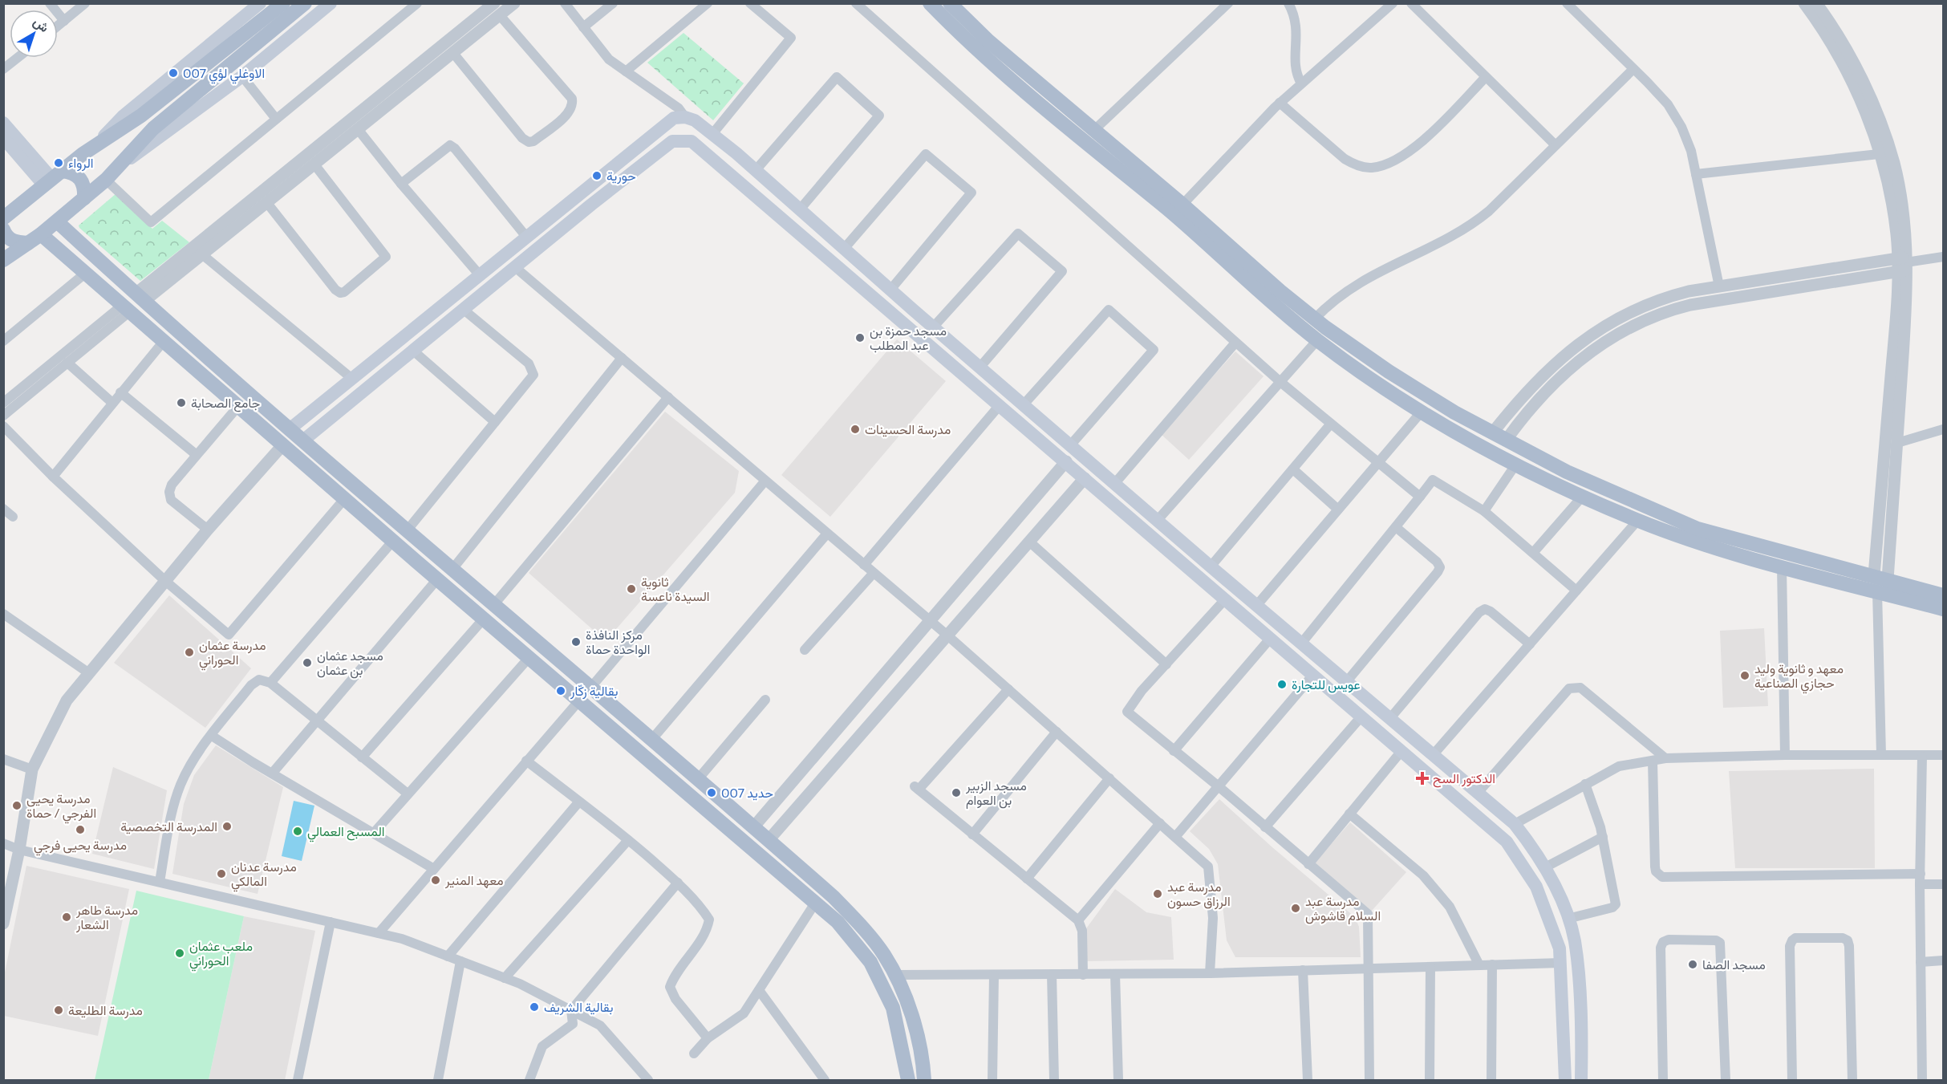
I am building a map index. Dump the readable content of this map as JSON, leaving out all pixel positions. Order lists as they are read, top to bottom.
{
  "places": {
    "other": [
      "الاوغلي لؤي 007",
      "الرواء",
      "حورية",
      "مسجد حمزة بن عبد المطلب",
      "جامع الصحابة",
      "مدرسة الحسينات",
      "ثانوية السيدة ناعسة",
      "مركز النافذة الواحدة حماة",
      "مدرسة عثمان الحوراني",
      "مسجد عثمان بن عثمان",
      "معهد و ثانوية وليد حجازي الصناعية",
      "عويس للتجارة",
      "بقالية زكّار",
      "حديد 007",
      "مسجد الزبير بن العوام",
      "مدرسة يحيى الفرجي / حماة",
      "المدرسة التخصصية",
      "مدرسة يحيى فرجي",
      "المسبح العمالي",
      "مدرسة عدنان المالكي",
      "معهد المنير",
      "مدرسة عبد الرزاق حسون",
      "مدرسة عبد السلام قاشوش",
      "مدرسة طاهر الشعار",
      "ملعب عثمان الحوراني",
      "مسجد الصفا",
      "بقالية الشريف",
      "مدرسة الطليعة"
    ],
    "health": ["الدكتور السح"]
  },
  "north": "top right"
}
